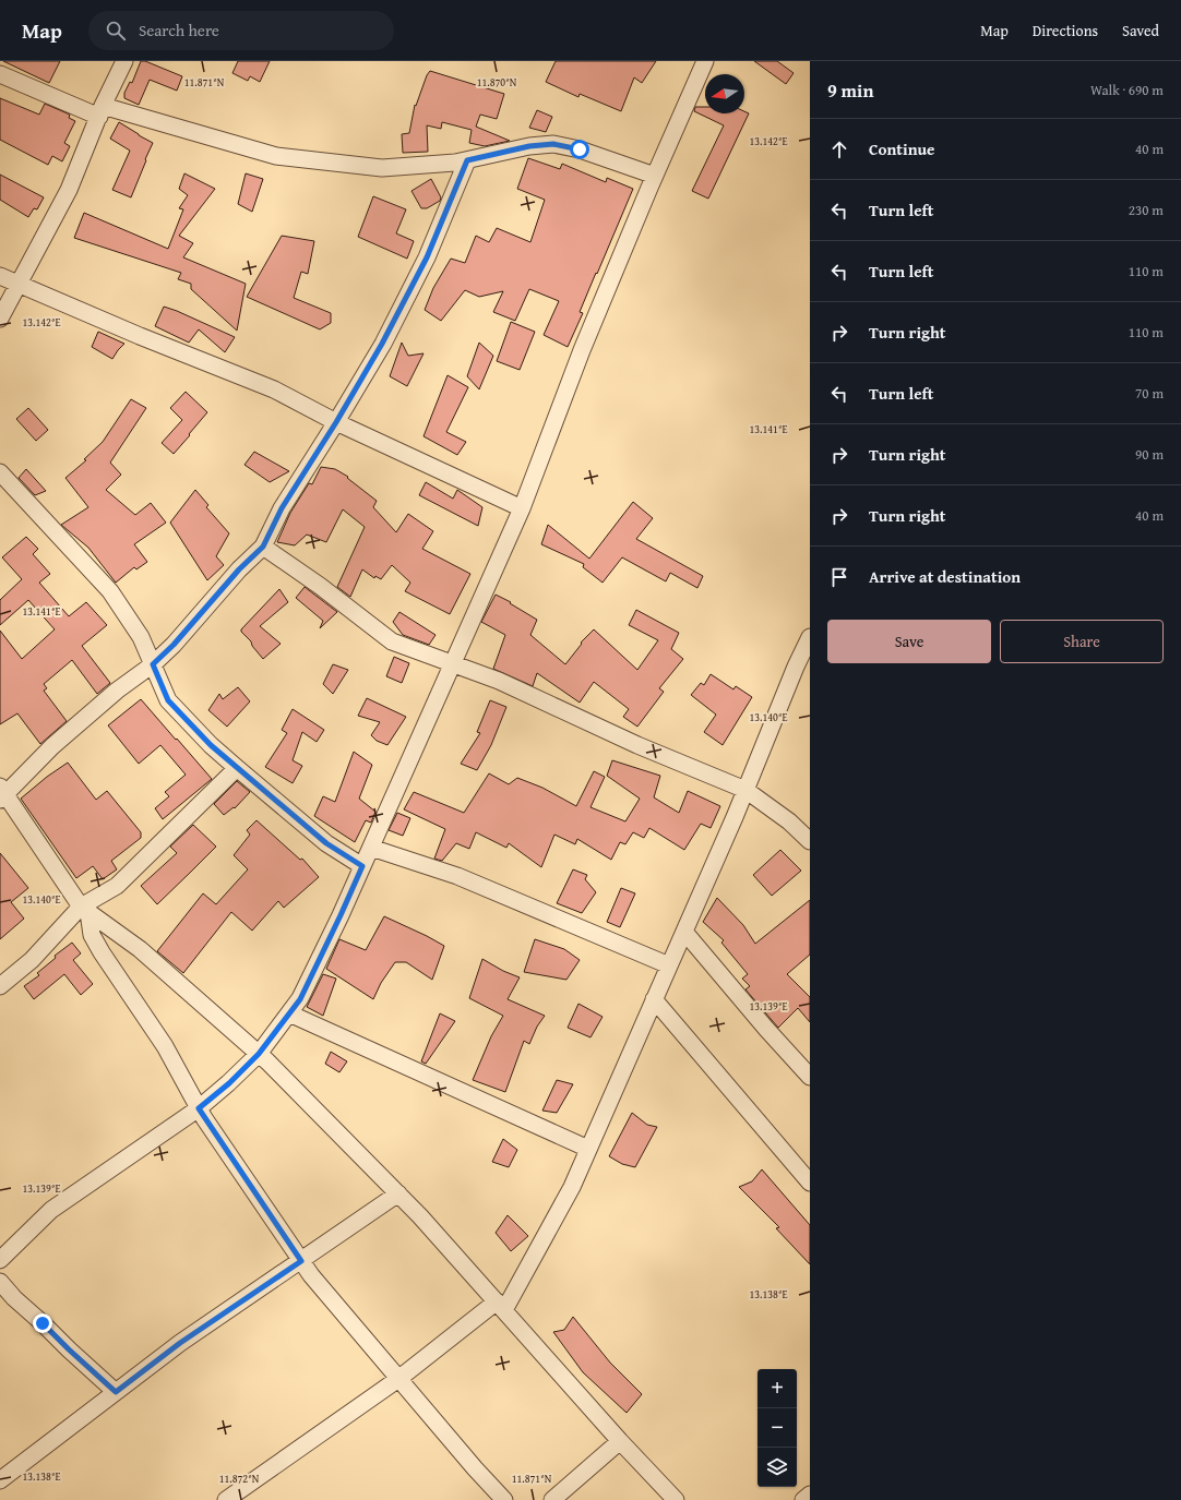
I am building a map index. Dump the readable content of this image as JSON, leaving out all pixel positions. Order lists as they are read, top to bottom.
{
  "north": "left",
  "page": {
    "header": "Map",
    "search": "Search here",
    "nav": ["Map", "Directions", "Saved"],
    "heading": ["9 min", "Walk · 690 m"],
    "list": [
      ["Continue", "40 m"],
      ["Turn left", "230 m"],
      ["Turn left", "110 m"],
      ["Turn right", "110 m"],
      ["Turn left", "70 m"],
      ["Turn right", "90 m"],
      ["Turn right", "40 m"],
      "Arrive at destination"
    ],
    "buttons": ["Save", "Share"],
    "map_buttons": ["+", "−"]
  },
  "coordinates": [
    "11.871°N",
    "11.870°N",
    "13.142°E",
    "13.141°E",
    "13.140°E",
    "13.139°E",
    "13.138°E",
    "11.872°N"
  ]
}
